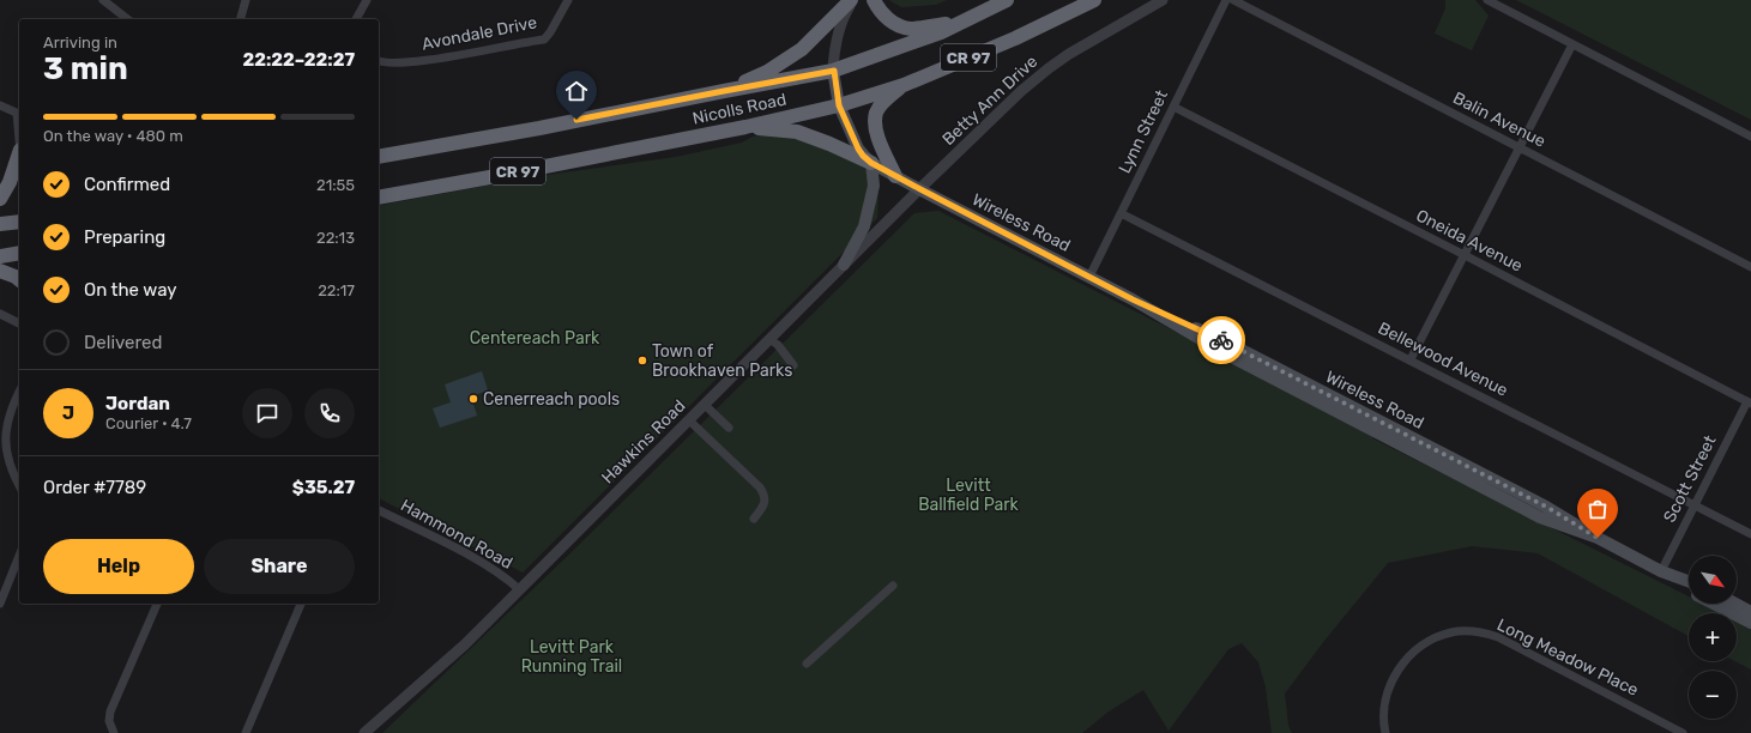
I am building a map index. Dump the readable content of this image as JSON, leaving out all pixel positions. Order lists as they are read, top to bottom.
{
  "streets": {
    "highway": ["CR 97", "Nicolls Road"],
    "main road": ["Wireless Road"],
    "street": [
      "Avondale Drive",
      "Betty Ann Drive",
      "Balin Avenue",
      "Lynn Street",
      "Oneida Avenue",
      "Bellewood Avenue",
      "Hawkins Road",
      "Scott Street",
      "Hammond Road",
      "Long Meadow Place"
    ]
  },
  "crossings": [
    ["Betty Ann Drive", "Wireless Road"],
    ["Betty Ann Drive", "Hawkins Road"],
    ["Lynn Street", "Wireless Road"],
    ["Lynn Street", "Oneida Avenue"],
    ["Lynn Street", "Bellewood Avenue"],
    ["Wireless Road", "Hawkins Road"],
    ["Wireless Road", "Scott Street"],
    ["Oneida Avenue", "Scott Street"],
    ["Bellewood Avenue", "Scott Street"],
    ["Hawkins Road", "Hammond Road"]
  ],
  "parks": ["Centereach Park", "Levitt Ballfield Park", "Levitt Park Running Trail"],
  "places": ["Town of Brookhaven Parks", "Cenerreach pools"],
  "north": "bottom right",
  "page": {
    "heading": ["3 min", "Arriving in", "22:22–22:27"],
    "panel": [
      "Jordan",
      "Courier · 4.7",
      "Order #7789",
      "$35.27"
    ],
    "bar": "On the way · 480 m",
    "list": [
      ["Confirmed", "21:55"],
      ["Preparing", "22:13"],
      ["On the way", "22:17"],
      "Delivered"
    ],
    "round": "J",
    "buttons": ["Help", "Share"],
    "map_buttons": ["+", "−"]
  }
}
